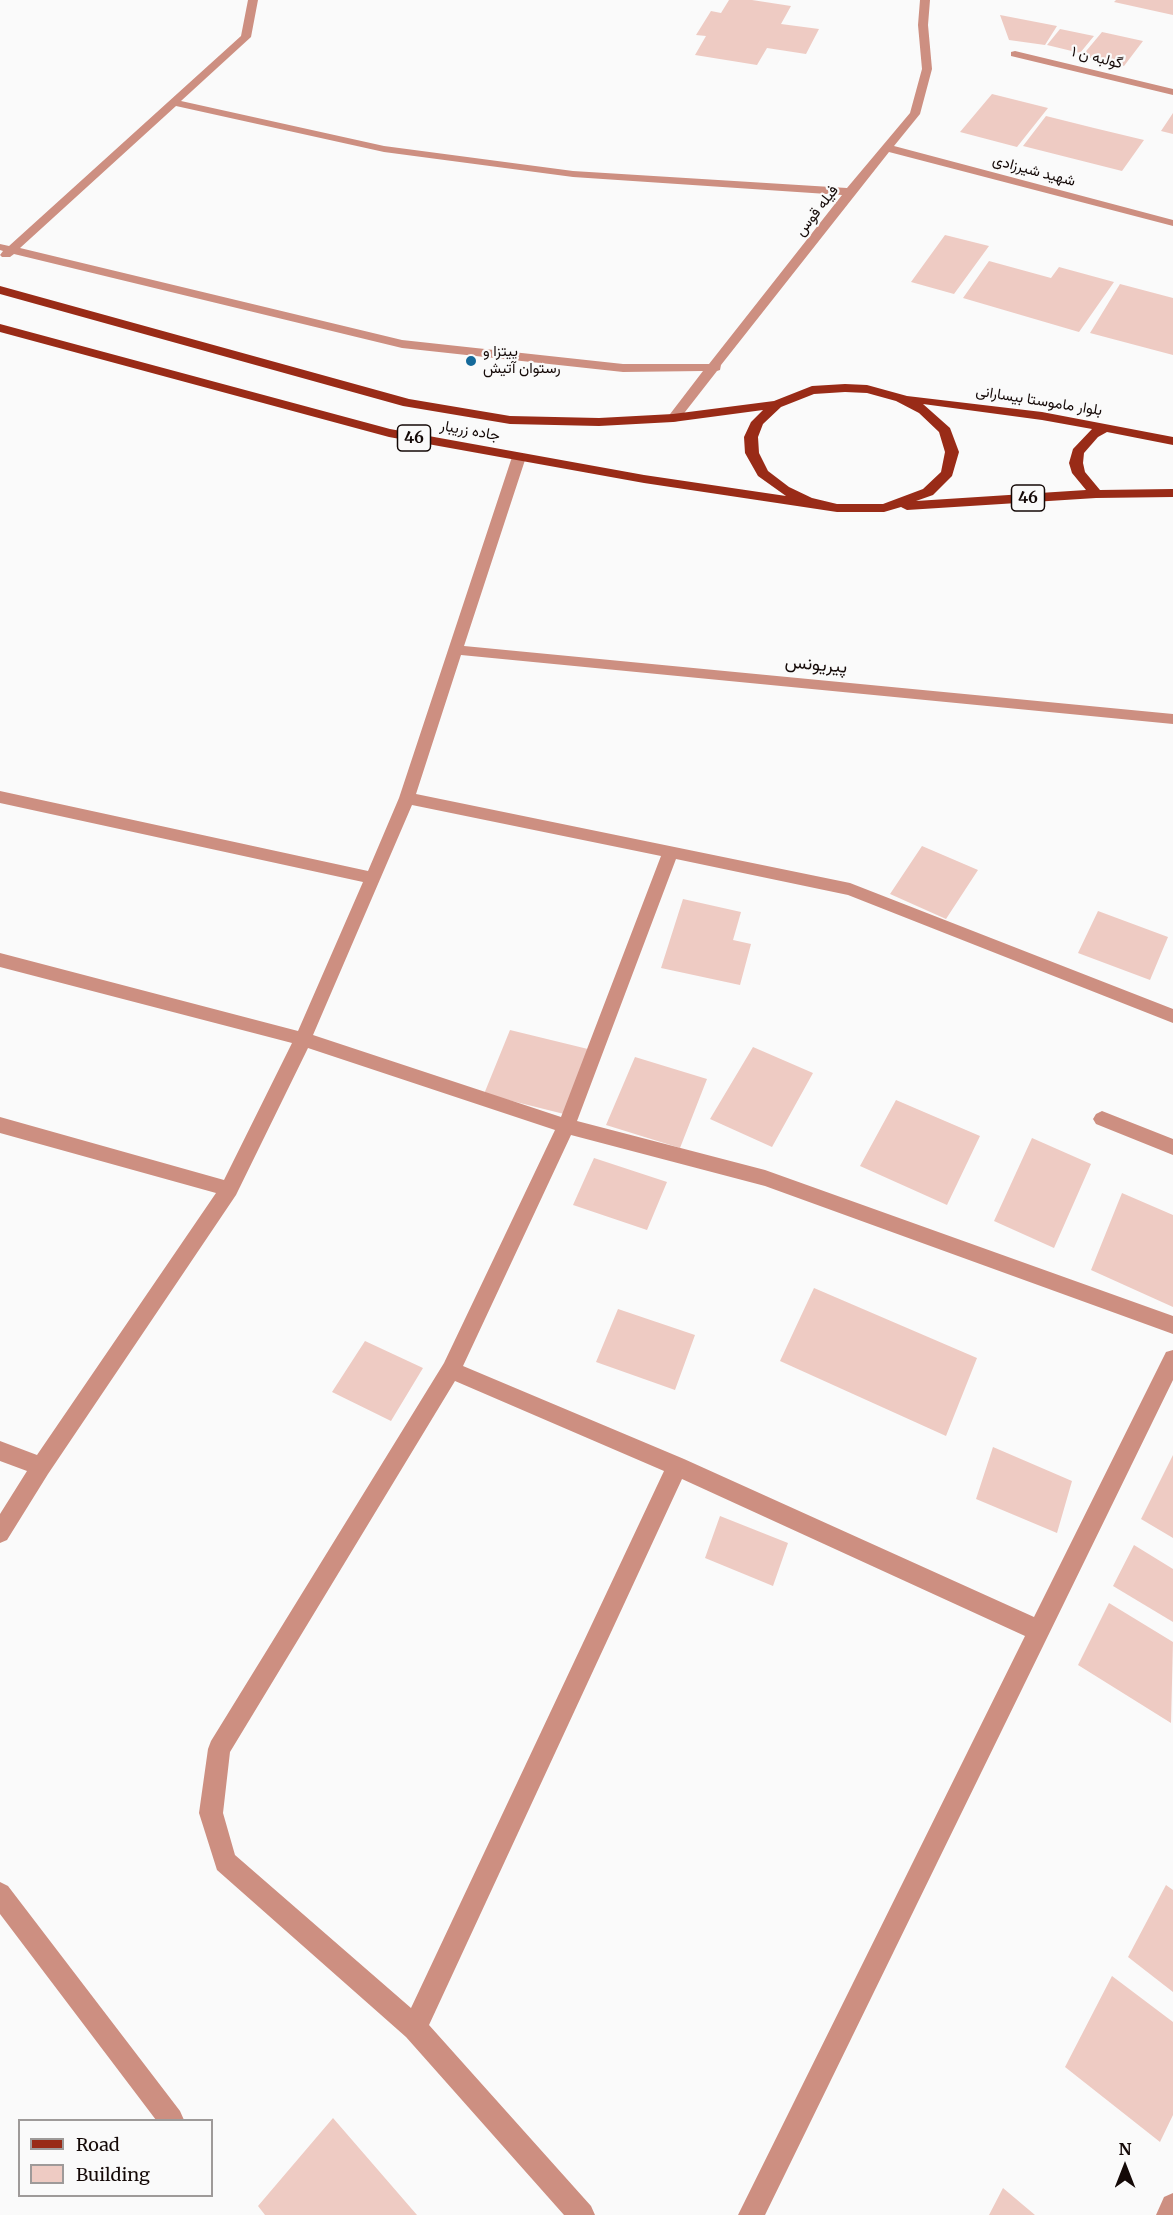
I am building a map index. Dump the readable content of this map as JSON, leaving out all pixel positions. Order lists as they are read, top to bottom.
{
  "streets": {
    "main road": ["بلوار ماموستا بیسارانی", "جاده زریبار", "46"],
    "street": [
      "گولبه ن ۱",
      "شهید شیرزادی",
      "فیله قوس",
      "پیریونس"
    ]
  },
  "crossings": [
    ["شهید شیرزادی", "فیله قوس"],
    ["فیله قوس", "جاده زریبار"],
    ["بلوار ماموستا بیسارانی", "جاده زریبار"],
    ["بلوار ماموستا بیسارانی", "46"],
    ["جاده زریبار", "46"]
  ],
  "places": ["پیتزا و رستوان آتیش"],
  "legend": ["Road", "Building"],
  "north": "top"
}
